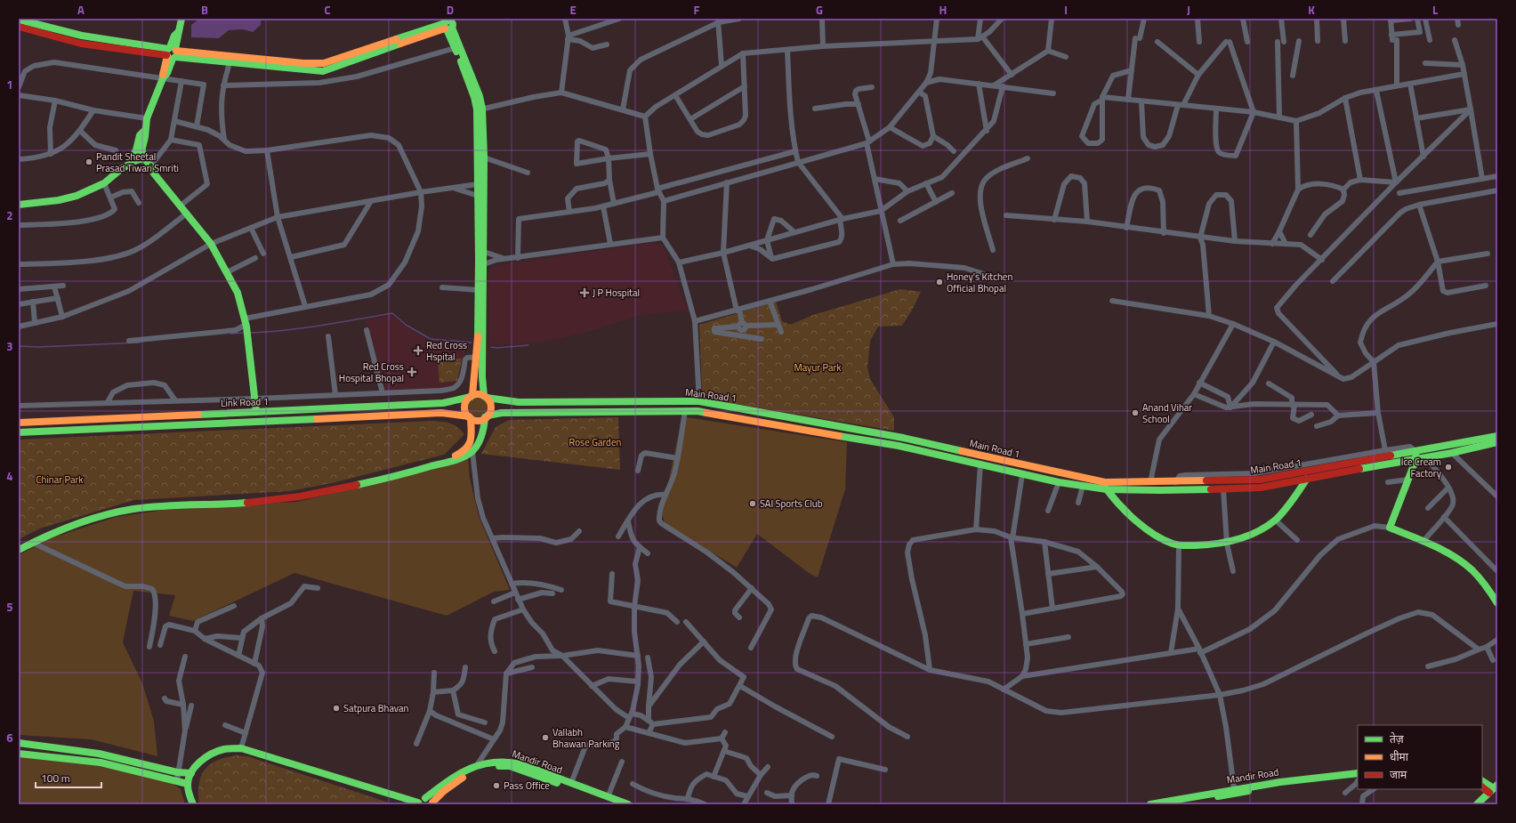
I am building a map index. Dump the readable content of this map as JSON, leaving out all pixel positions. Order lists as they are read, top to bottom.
{
  "streets": {
    "street": ["Main Road 1", "Link Road 1", "Mandir Road"]
  },
  "crossings": [
    ["Main Road 1", "Link Road 1"]
  ],
  "parks": ["Mayur Park", "Rose Garden", "Chinar Park"],
  "places": {
    "other": [
      "Pandit Sheetal Prasad Tiwari Smriti",
      "Honey's Kitchen Official Bhopal",
      "Anand Vihar School",
      "Ice Cream Factory",
      "SAI Sports Club",
      "Satpura Bhavan",
      "Vallabh Bhawan Parking",
      "Pass Office"
    ],
    "health": ["J P Hospital", "Red Cross Hspital", "Red Cross Hospital Bhopal"]
  },
  "legend": ["तेज़", "धीमा", "जाम"],
  "scale_bar": "100 m",
  "grid": {
    "columns": [
      "A",
      "B",
      "C",
      "D",
      "E",
      "F",
      "G",
      "H",
      "I",
      "J",
      "K",
      "L"
    ],
    "rows": [
      "1",
      "2",
      "3",
      "4",
      "5",
      "6"
    ]
  }
}
